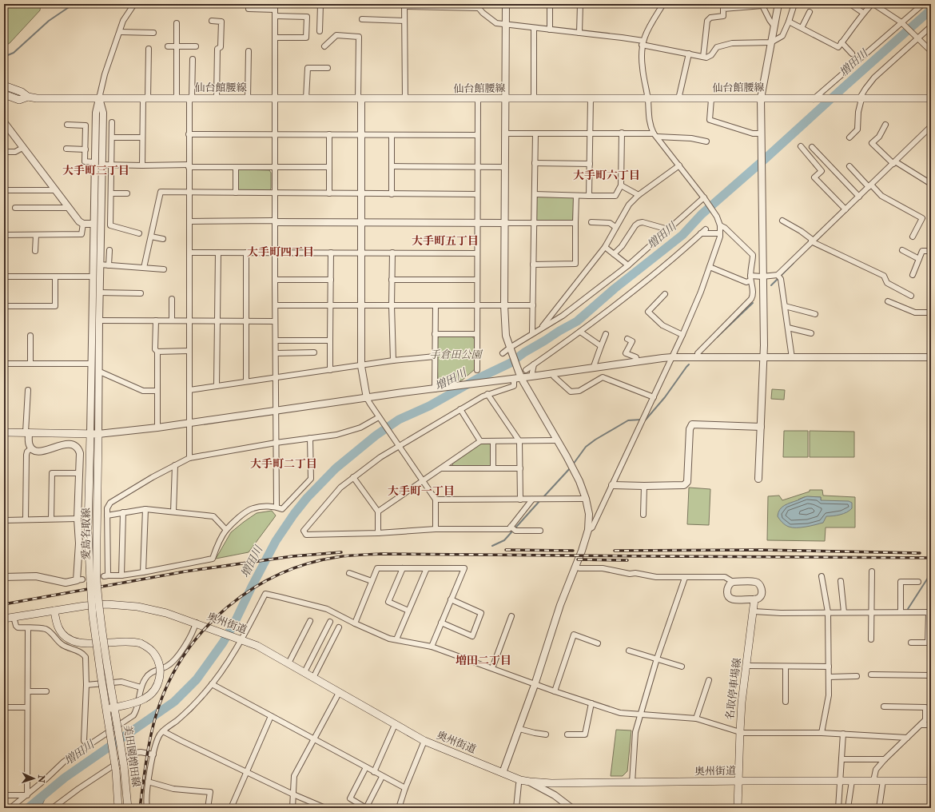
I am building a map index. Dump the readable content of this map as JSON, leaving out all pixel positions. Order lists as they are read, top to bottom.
{
  "streets": {
    "main road": [
      "仙台館腰線",
      "愛島名取線",
      "奥州街道",
      "名取停車場線",
      "美田園増田線"
    ]
  },
  "crossings": [
    ["愛島名取線", "美田園増田線"],
    ["奥州街道", "名取停車場線"]
  ],
  "districts": [
    "大手町三丁目",
    "大手町六丁目",
    "大手町五丁目",
    "大手町四丁目",
    "大手町二丁目",
    "大手町一丁目",
    "増田二丁目"
  ],
  "water": ["増田川"],
  "parks": ["手倉田公園"],
  "north": "right"
}
